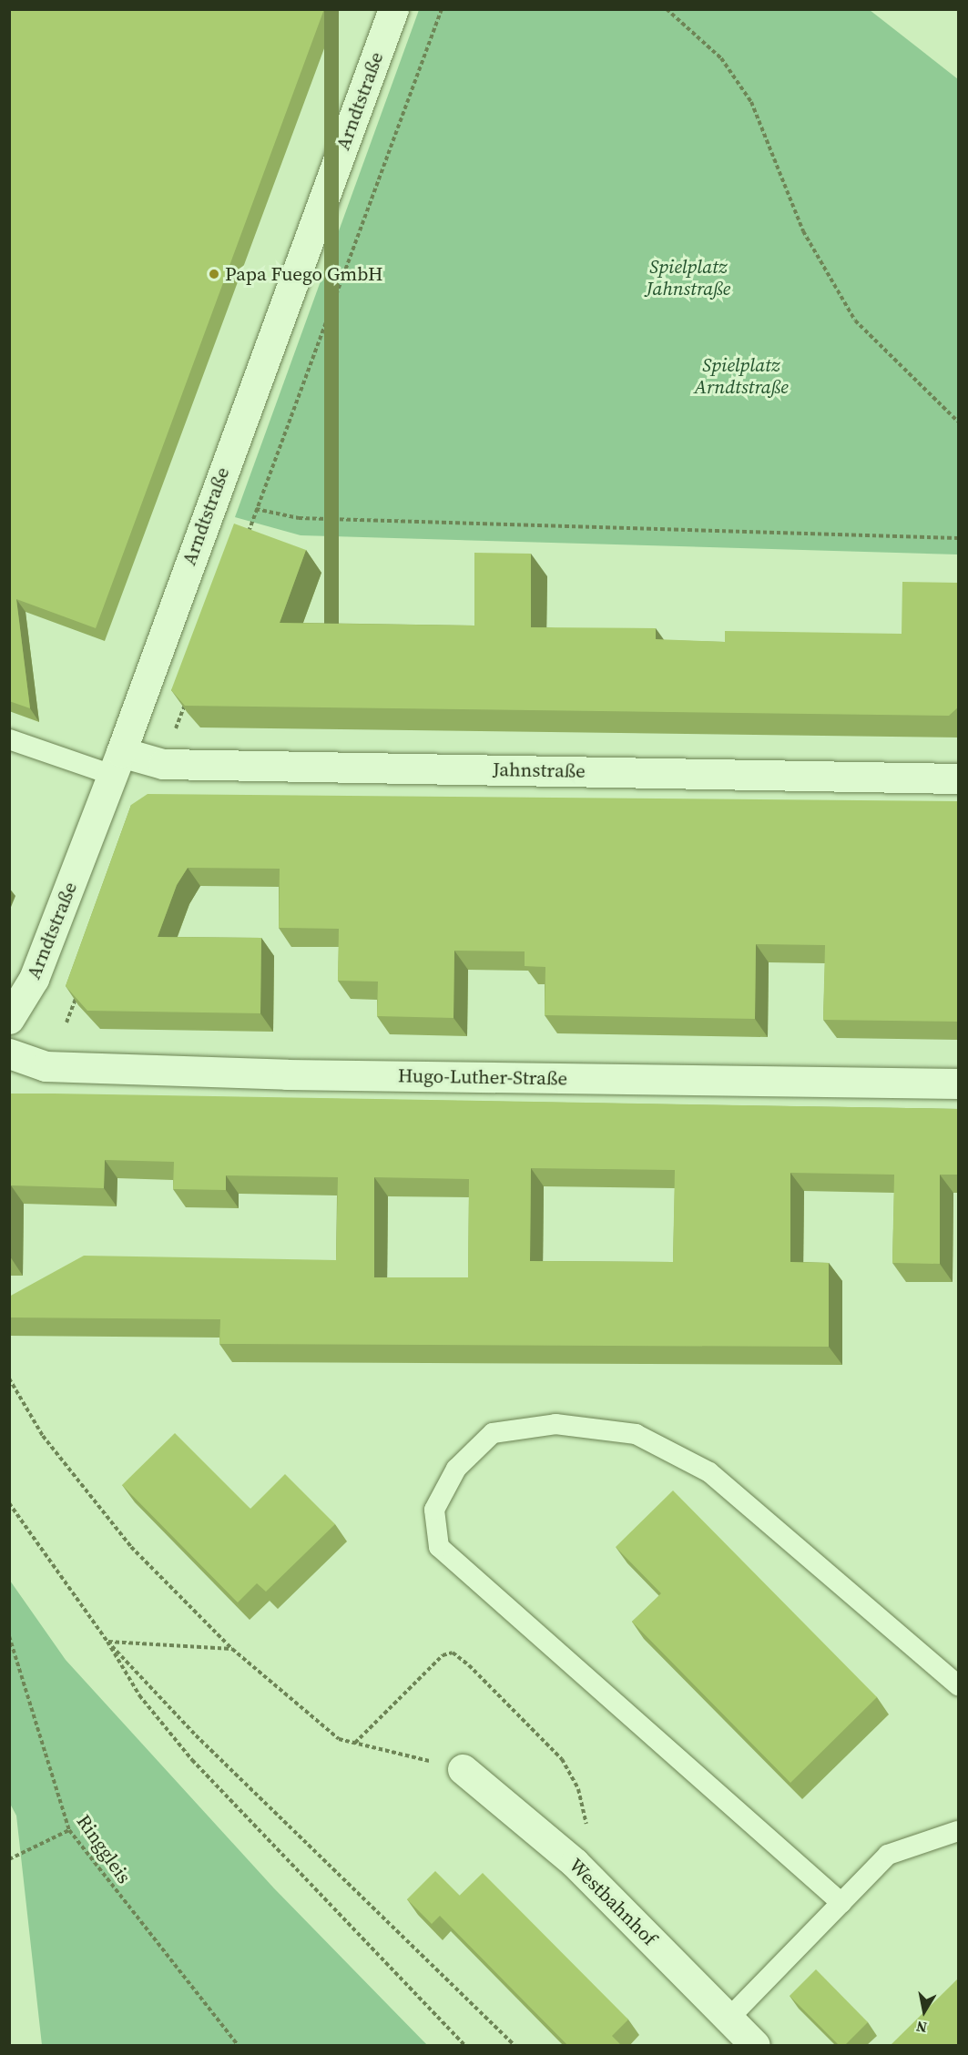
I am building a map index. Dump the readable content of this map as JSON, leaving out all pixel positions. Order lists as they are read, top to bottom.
{
  "streets": {
    "street": [
      "Arndtstraße",
      "Jahnstraße",
      "Hugo-Luther-Straße",
      "Westbahnhof"
    ],
    "path": ["Ringgleis"]
  },
  "crossings": [
    ["Arndtstraße", "Jahnstraße"]
  ],
  "parks": ["Spielplatz Jahnstraße", "Spielplatz Arndtstraße"],
  "places": ["Papa Fuego GmbH"],
  "north": "bottom"
}
